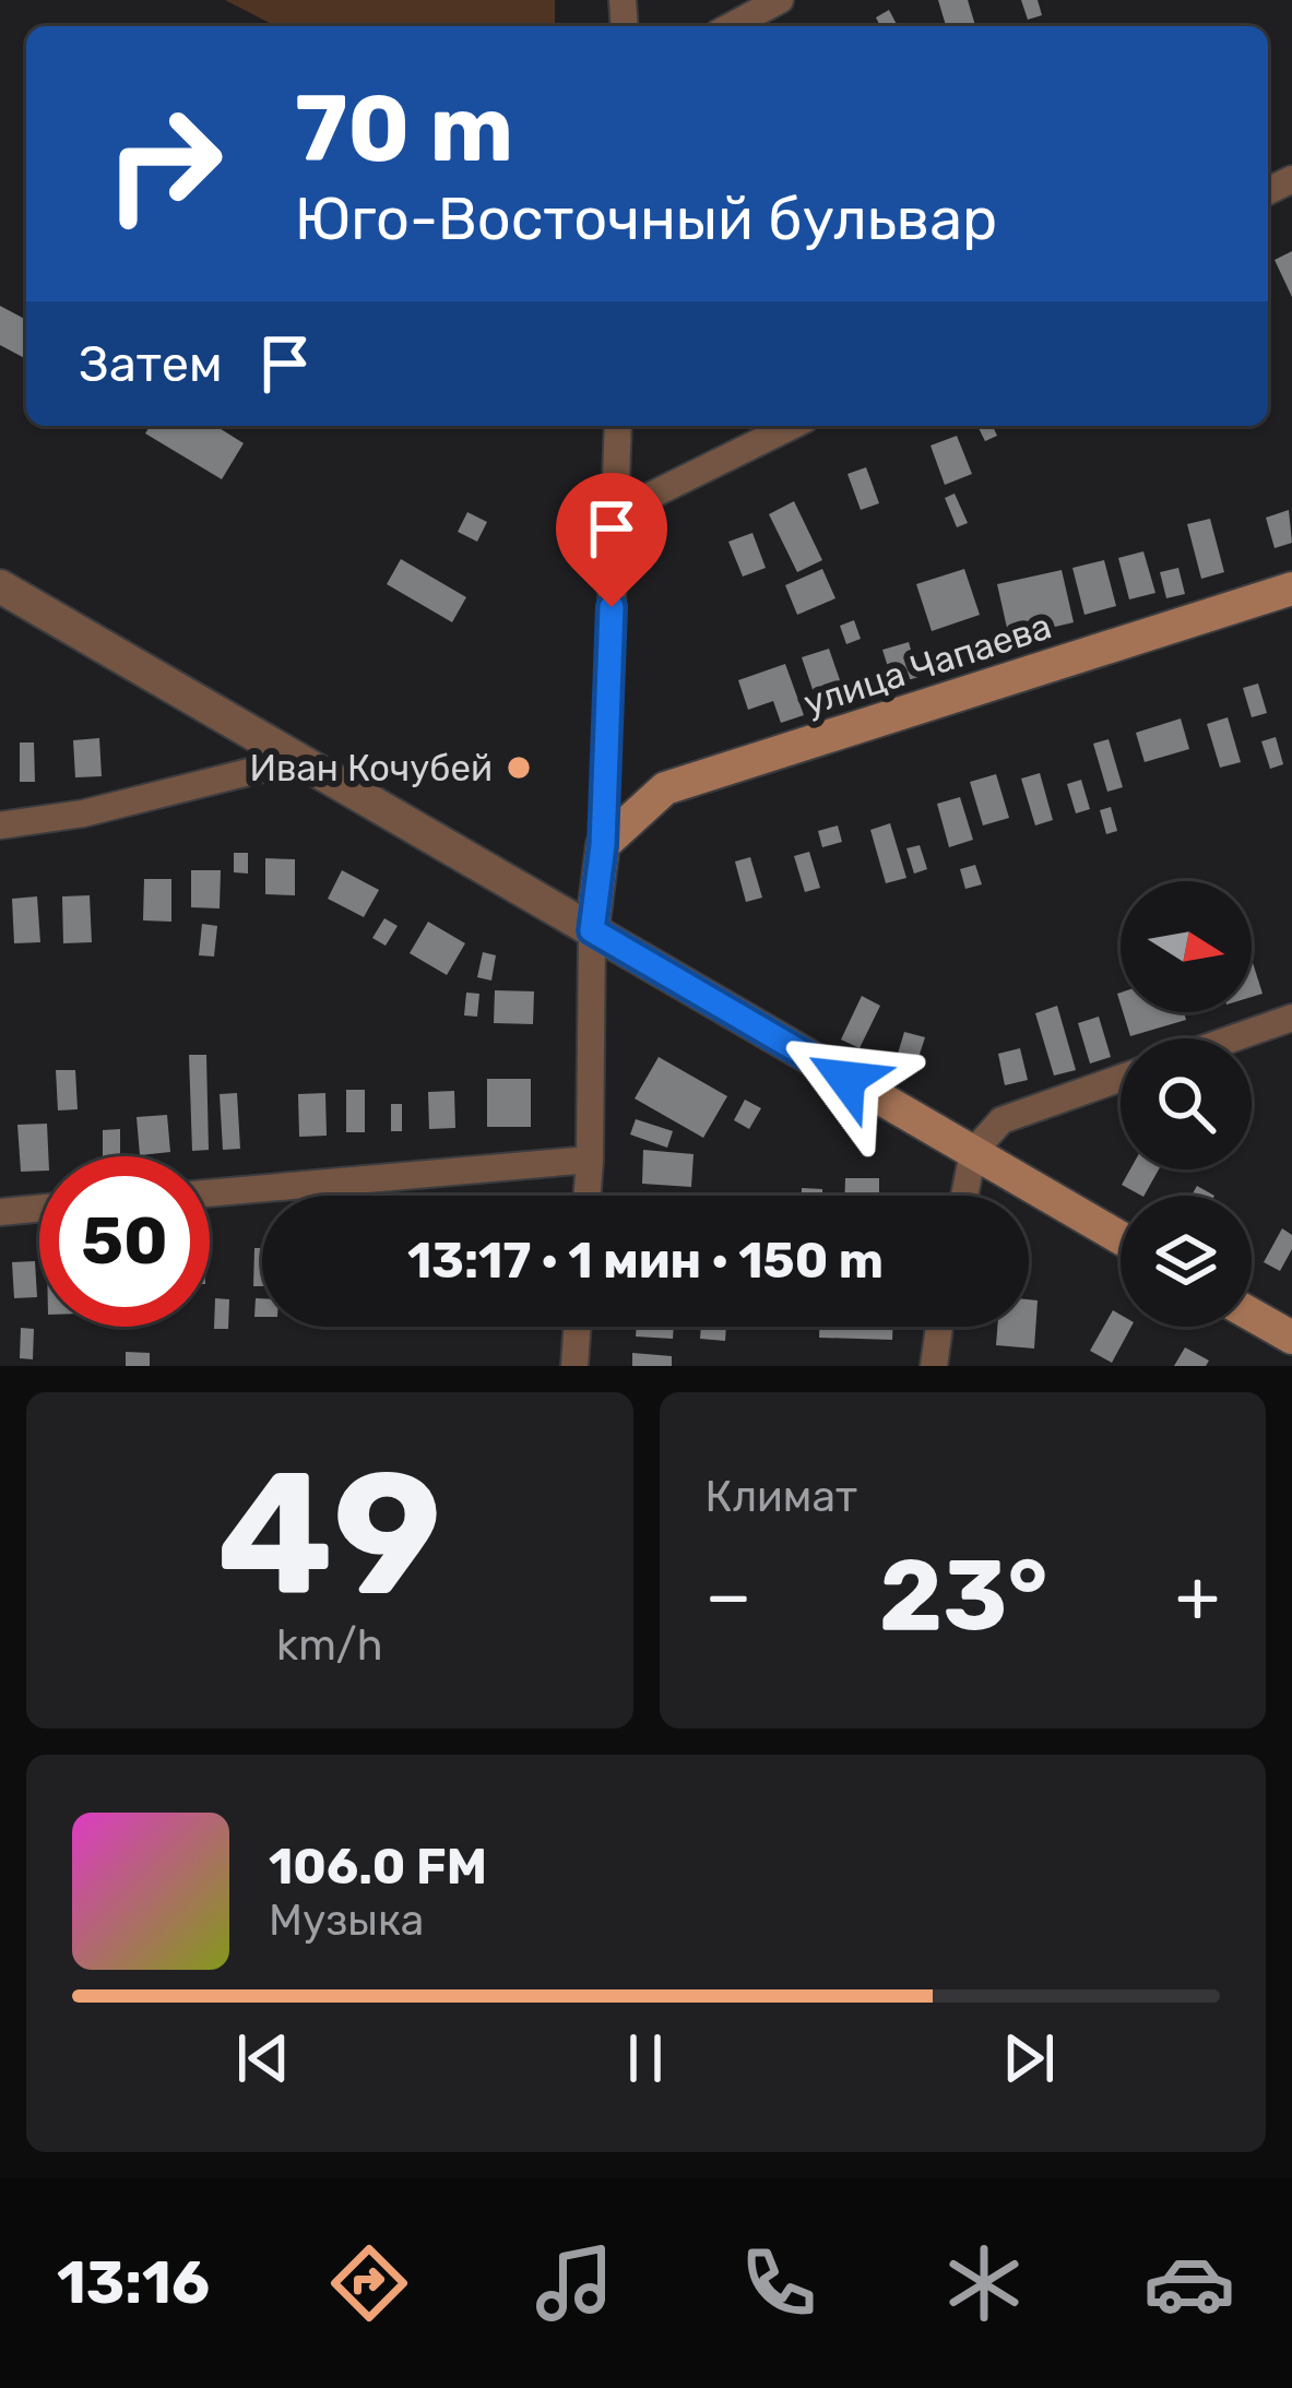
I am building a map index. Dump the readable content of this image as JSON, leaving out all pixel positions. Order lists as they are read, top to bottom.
{
  "streets": {
    "main road": ["улица Чапаева"]
  },
  "places": ["Иван Кочубей"],
  "north": "right",
  "page": {
    "turn": ["70 m", "Юго-Восточный бульвар"],
    "then": "Затем",
    "limit": "50",
    "trip": "13:17 · 1 мин · 150 m",
    "tile": [
      ["49", "km/h"],
      "Климат"
    ],
    "heat": ["−", "23°", "+"],
    "song": ["106.0 FM", "Музыка"],
    "tabs": "13:16"
  }
}
